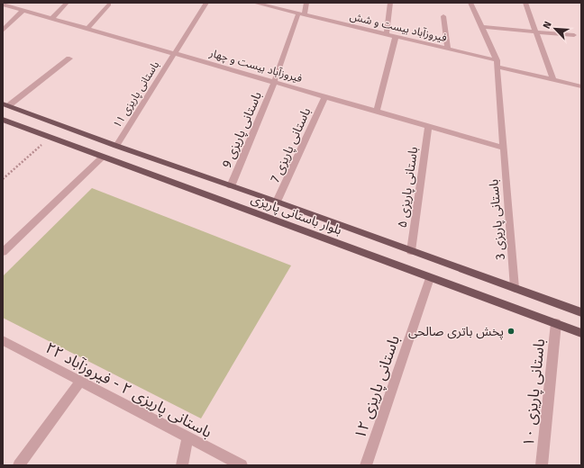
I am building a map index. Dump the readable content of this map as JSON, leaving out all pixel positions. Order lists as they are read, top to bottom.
{
  "streets": {
    "main road": ["بلوار باستانی پاریزی"],
    "street": [
      "فیروزآباد بیست و شش",
      "فیروزآباد بیست و چهار",
      "باستانی پاریزی ۱۱",
      "باستانی پاریزی 9",
      "باستانی پاریزی 7",
      "باستانی پاریزی ۵",
      "باستانی پاریزی 3",
      "باستانی پاریزی ۱۲",
      "باستانی پاریزی ۲ - فیروزآباد ۲۲",
      "باستانی پاریزی ۱۰"
    ]
  },
  "crossings": [
    ["فیروزآباد بیست و شش", "باستانی پاریزی 9"],
    ["فیروزآباد بیست و شش", "باستانی پاریزی 3"],
    ["فیروزآباد بیست و چهار", "باستانی پاریزی ۱۱"],
    ["فیروزآباد بیست و چهار", "باستانی پاریزی 9"],
    ["فیروزآباد بیست و چهار", "باستانی پاریزی 7"],
    ["فیروزآباد بیست و چهار", "باستانی پاریزی ۵"],
    ["فیروزآباد بیست و چهار", "باستانی پاریزی 3"],
    ["باستانی پاریزی ۱۱", "بلوار باستانی پاریزی"],
    ["باستانی پاریزی 9", "بلوار باستانی پاریزی"],
    ["باستانی پاریزی 7", "بلوار باستانی پاریزی"],
    ["باستانی پاریزی ۵", "بلوار باستانی پاریزی"],
    ["بلوار باستانی پاریزی", "باستانی پاریزی 3"],
    ["بلوار باستانی پاریزی", "باستانی پاریزی ۱۲"],
    ["بلوار باستانی پاریزی", "باستانی پاریزی ۱۰"]
  ],
  "places": ["پخش باتری صالحی"],
  "north": "top left"
}
